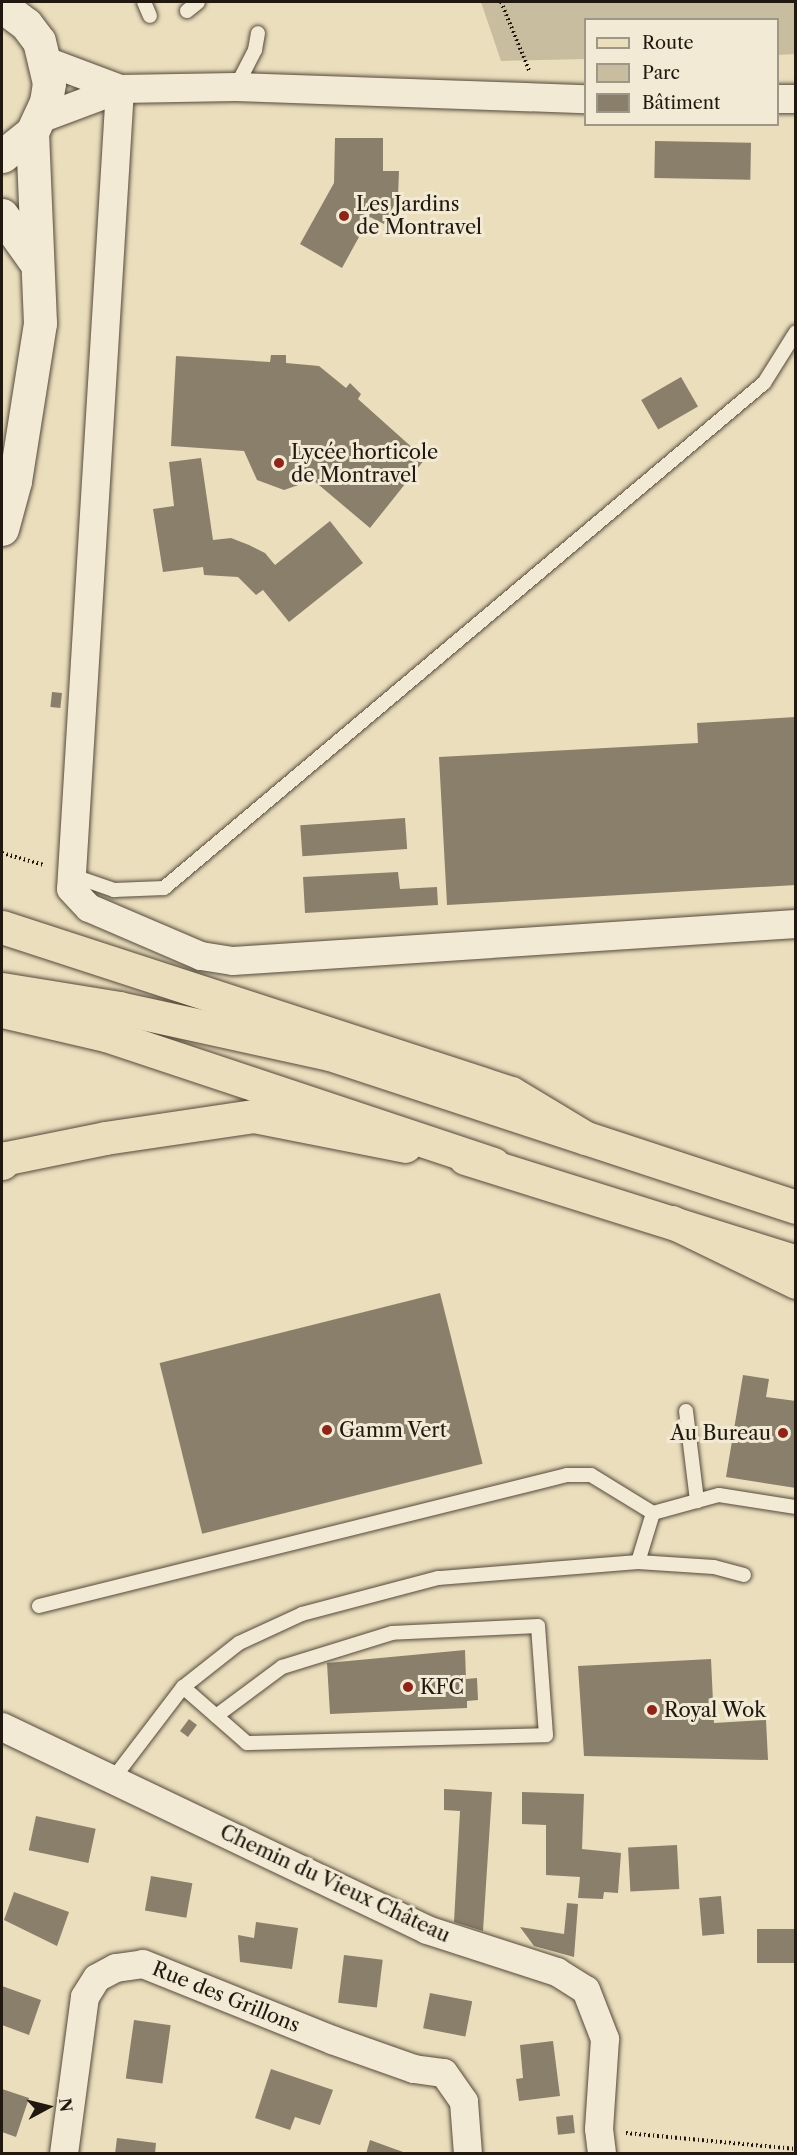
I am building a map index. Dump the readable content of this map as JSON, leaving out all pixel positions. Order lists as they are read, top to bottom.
{
  "streets": {
    "street": ["Chemin du Vieux Château", "Rue des Grillons"]
  },
  "places": [
    "Les Jardins de Montravel",
    "Lycée horticole de Montravel",
    "Gamm Vert",
    "Au Bureau",
    "KFC",
    "Royal Wok"
  ],
  "legend": ["Route", "Parc", "Bâtiment"],
  "north": "right"
}
